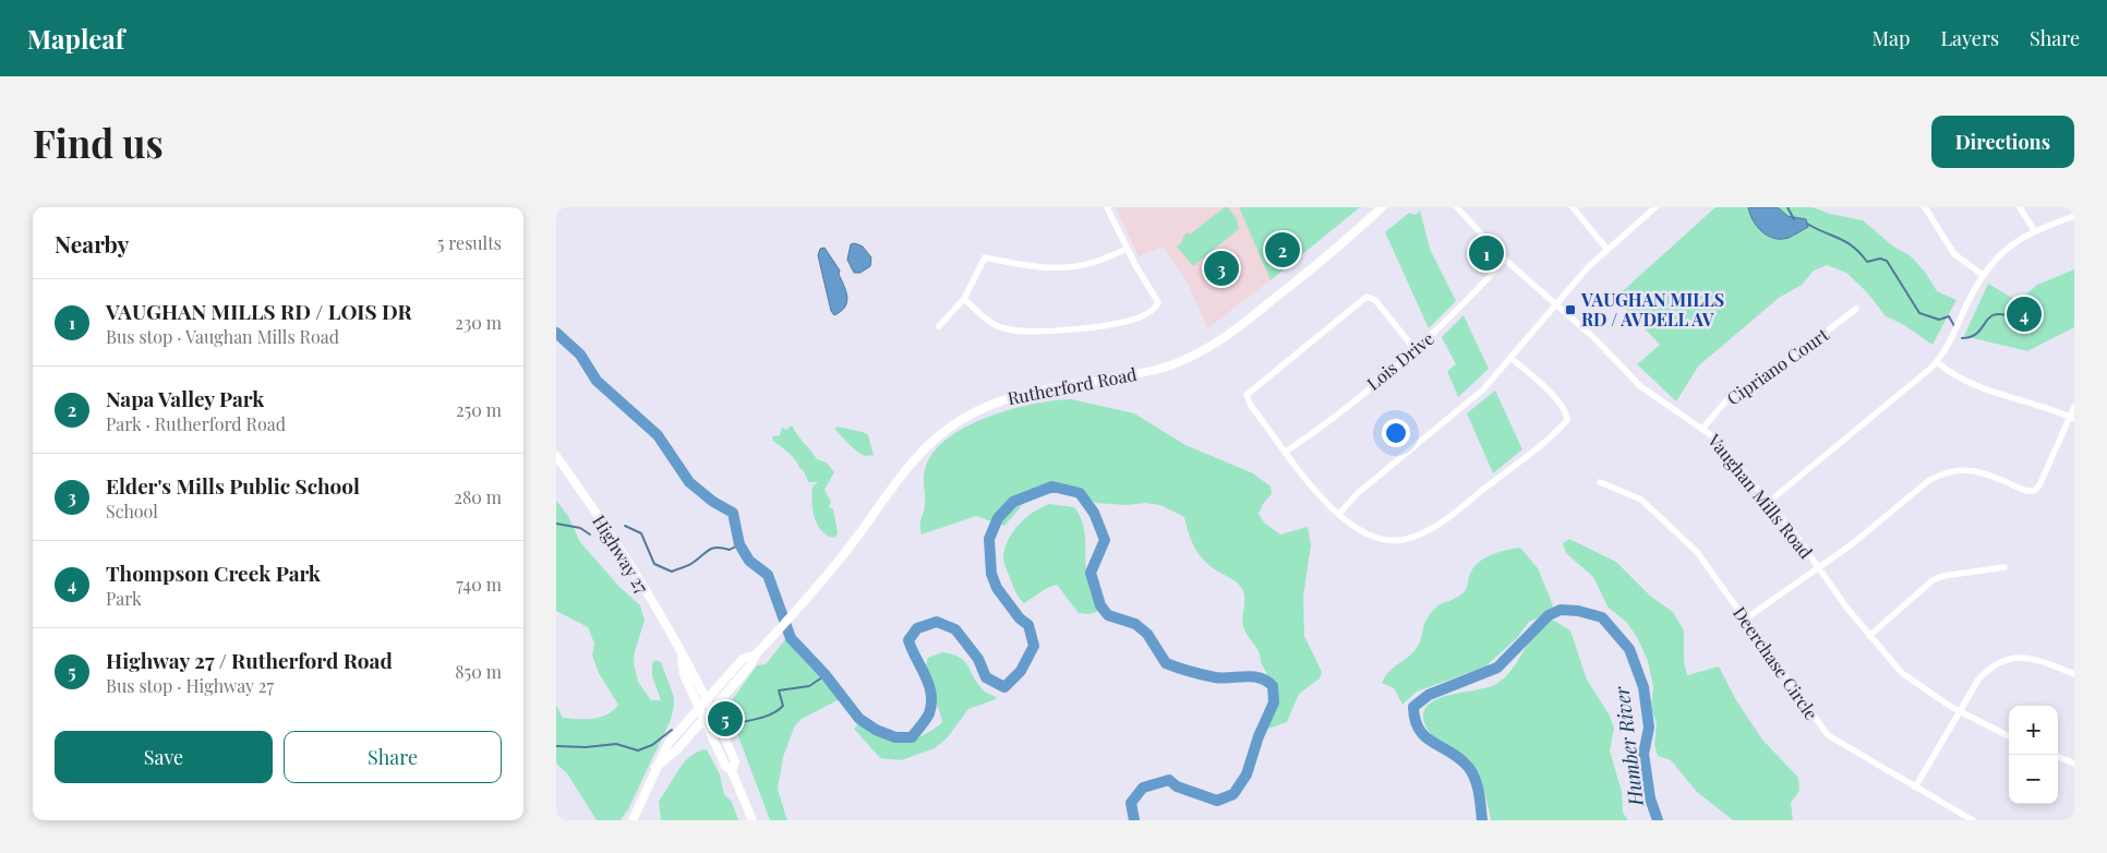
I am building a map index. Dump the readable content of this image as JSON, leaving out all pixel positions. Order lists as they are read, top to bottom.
{
  "streets": {
    "main road": ["Rutherford Road", "Highway 27"],
    "street": [
      "Lois Drive",
      "Cipriano Court",
      "Vaughan Mills Road",
      "Deerchase Circle"
    ]
  },
  "crossings": [
    ["Lois Drive", "Vaughan Mills Road"],
    ["Cipriano Court", "Vaughan Mills Road"],
    ["Rutherford Road", "Highway 27"]
  ],
  "water": ["Humber River"],
  "places": {
    "transit": ["VAUGHAN MILLS RD / AVDELL AV"]
  },
  "page": {
    "header": "Mapleaf",
    "nav": ["Map", "Layers", "Share"],
    "buttons": [
      "Directions",
      ["Save", "Share"]
    ],
    "title": "Find us",
    "heading": ["Nearby", "5 results"],
    "pins": [
      "2",
      "1",
      "3",
      "4",
      "5"
    ],
    "list": [
      {
        "mark": "1",
        "name": "VAUGHAN MILLS RD / LOIS DR",
        "note": "Bus stop · Vaughan Mills Road",
        "value": "230 m"
      },
      {
        "mark": "2",
        "name": "Napa Valley Park",
        "note": "Park · Rutherford Road",
        "value": "250 m"
      },
      {
        "mark": "3",
        "name": "Elder's Mills Public School",
        "note": "School",
        "value": "280 m"
      },
      {
        "mark": "4",
        "name": "Thompson Creek Park",
        "note": "Park",
        "value": "740 m"
      },
      {
        "mark": "5",
        "name": "Highway 27 / Rutherford Road",
        "note": "Bus stop · Highway 27",
        "value": "850 m"
      }
    ],
    "map_buttons": ["+", "−"]
  }
}
